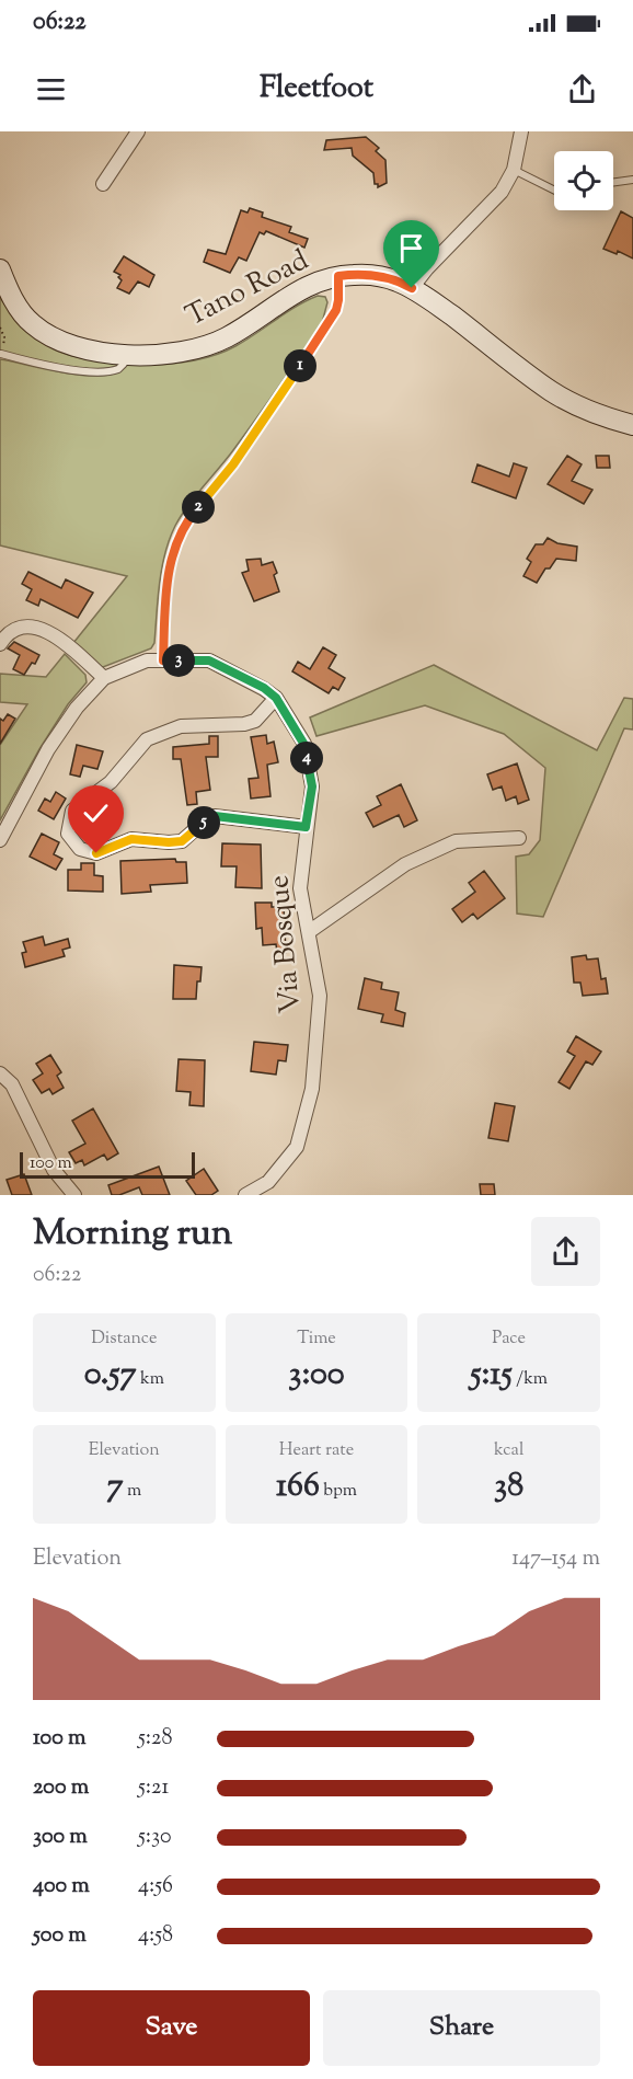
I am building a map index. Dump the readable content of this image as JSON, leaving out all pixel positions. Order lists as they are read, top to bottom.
{
  "streets": {
    "street": ["Tano Road", "Via Bosque"]
  },
  "scale_bar": "100 m",
  "page": {
    "status": "06:22",
    "header": "Fleetfoot",
    "pins": [
      "1",
      "2",
      "3",
      "4",
      "5"
    ],
    "scale": "100 m",
    "heading": ["Morning run", "06:22"],
    "stats": [
      ["Distance", "0.57 km"],
      ["Time", "3:00"],
      ["Pace", "5:15 /km"],
      ["Elevation", "7 m"],
      ["Heart rate", "166 bpm"],
      ["kcal", "38"]
    ],
    "chart": ["Elevation", "147–154 m"],
    "list": [
      {
        "name": "100 m",
        "note": "5:28"
      },
      {
        "name": "200 m",
        "note": "5:21"
      },
      {
        "name": "300 m",
        "note": "5:30"
      },
      {
        "name": "400 m",
        "note": "4:56"
      },
      {
        "name": "500 m",
        "note": "4:58"
      }
    ],
    "buttons": ["Save", "Share"]
  }
}
